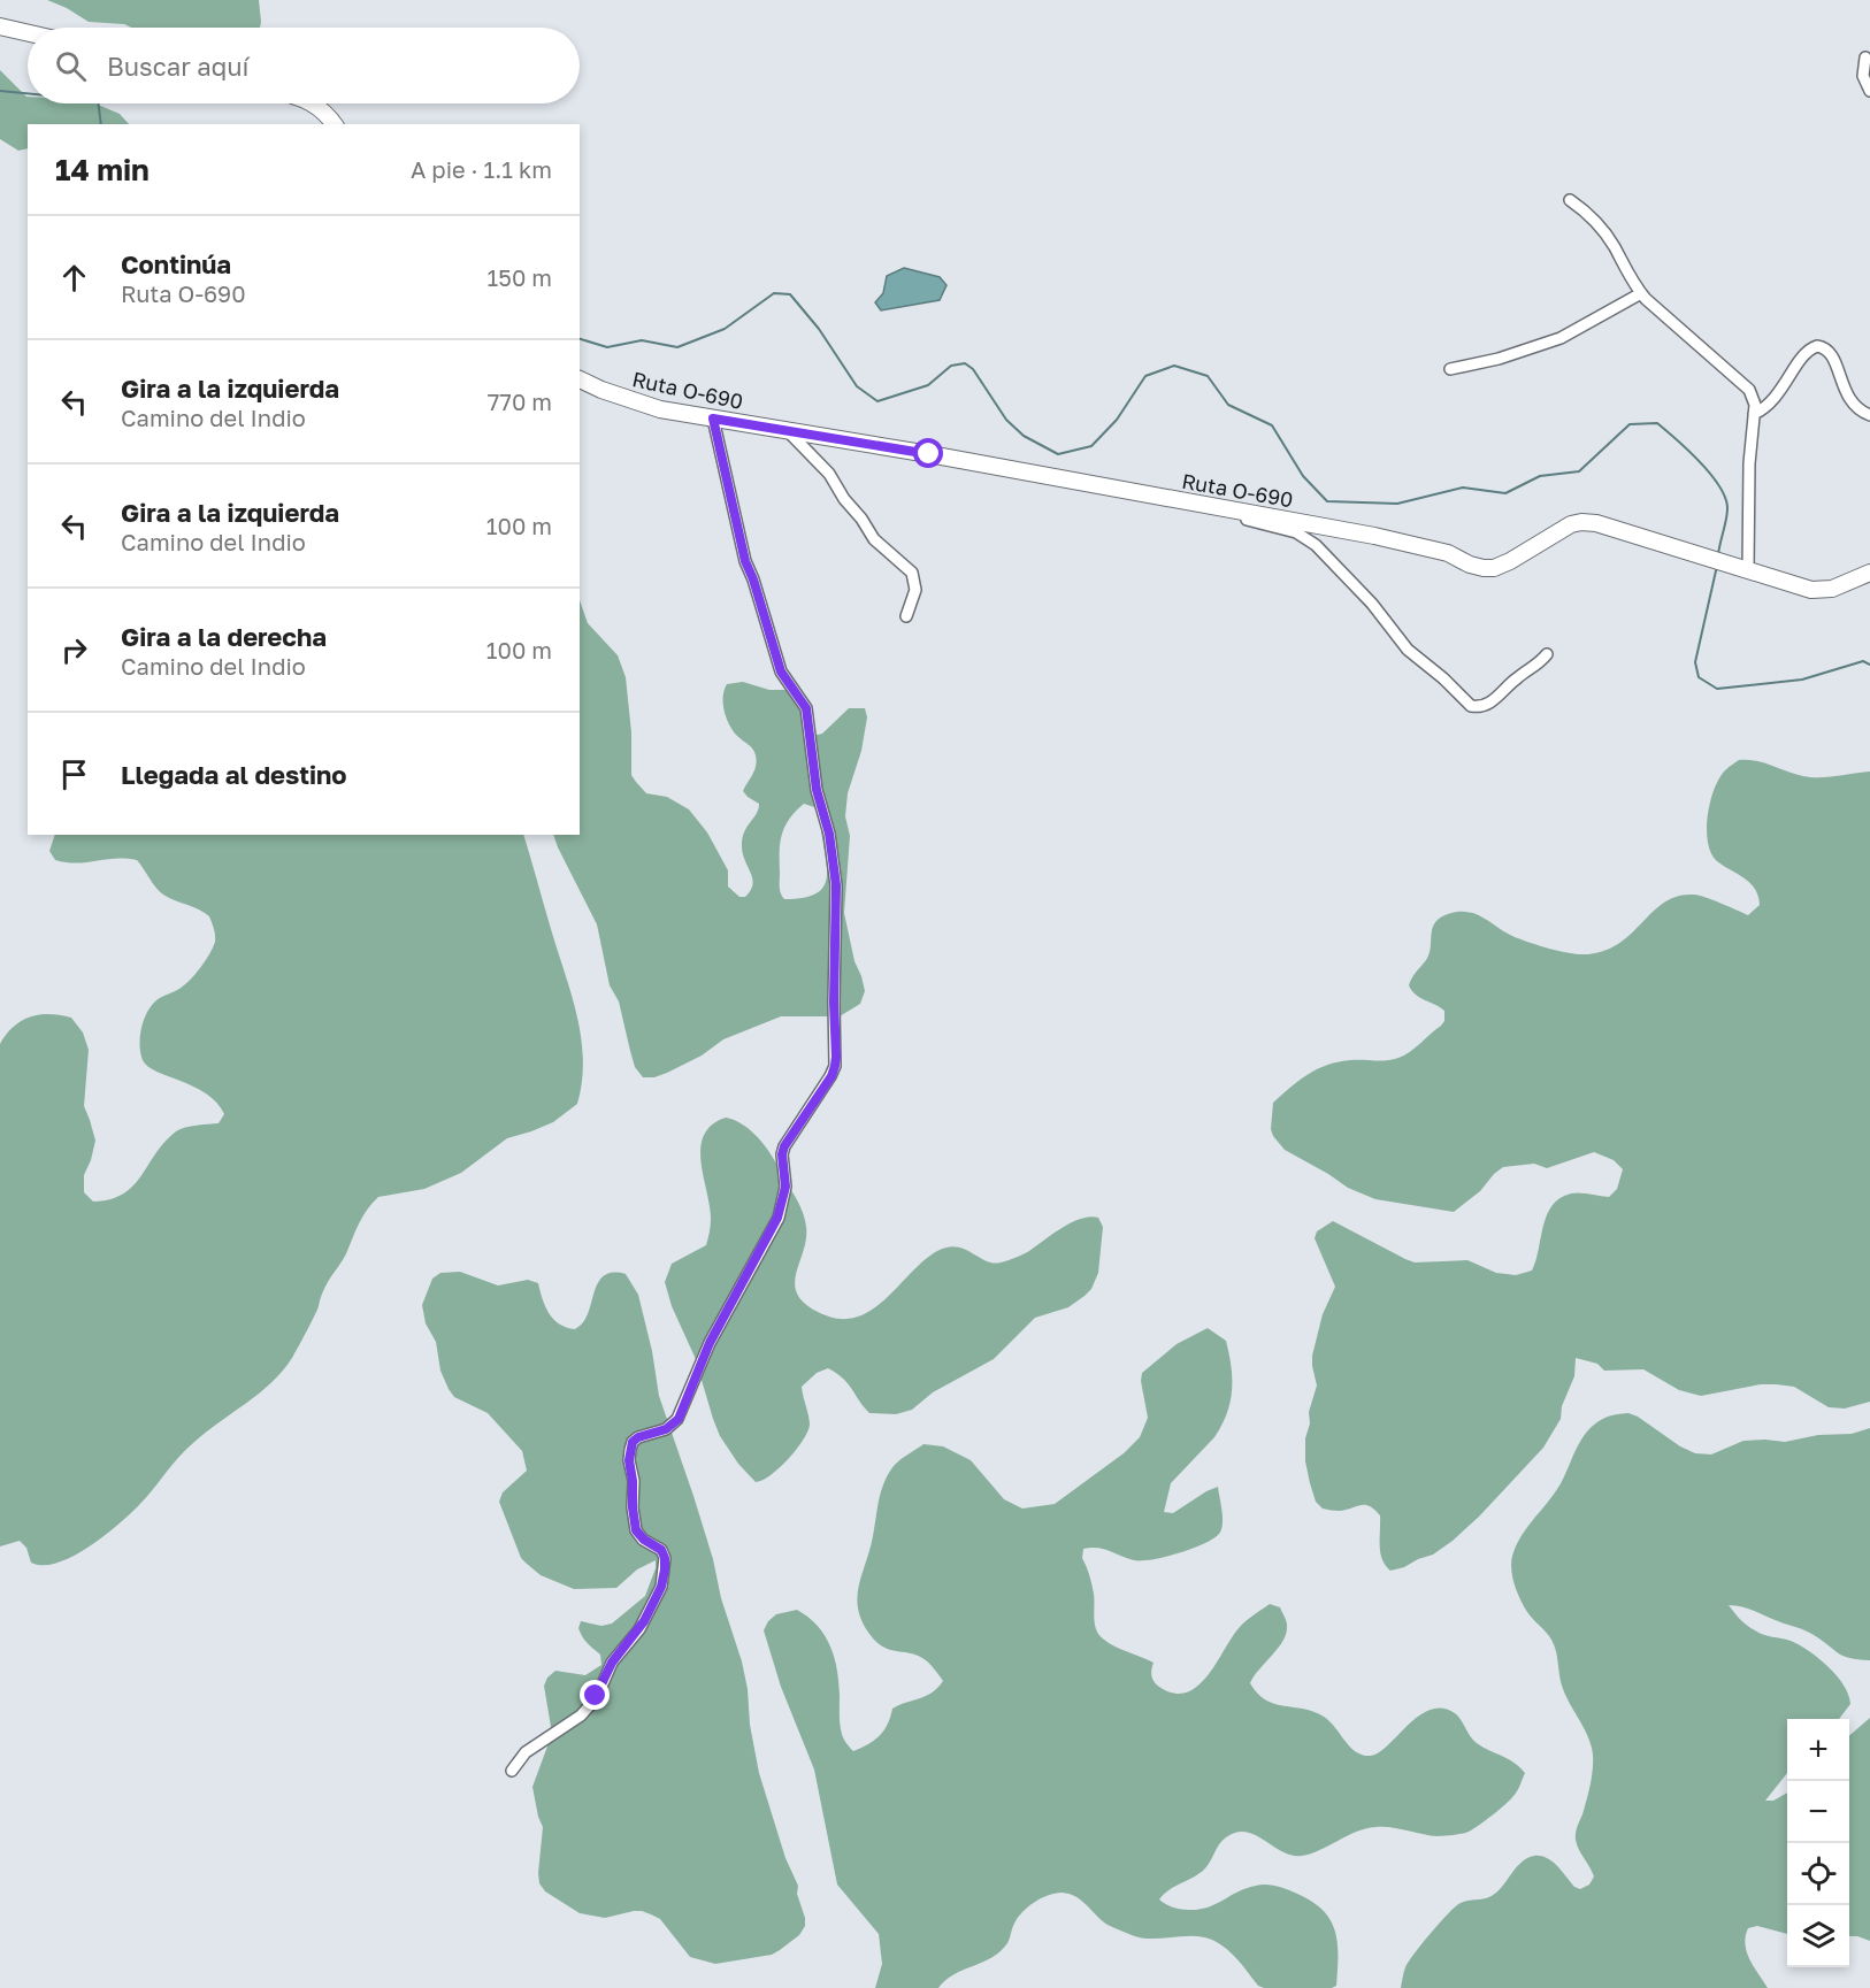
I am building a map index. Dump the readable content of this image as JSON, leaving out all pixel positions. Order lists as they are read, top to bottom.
{
  "streets": {
    "street": ["Ruta O-690"]
  },
  "page": {
    "search": "Buscar aquí",
    "heading": ["14 min", "A pie · 1.1 km"],
    "list": [
      ["Continúa", "Ruta O-690", "150 m"],
      ["Gira a la izquierda", "Camino del Indio", "770 m"],
      ["Gira a la izquierda", "Camino del Indio", "100 m"],
      ["Gira a la derecha", "Camino del Indio", "100 m"],
      "Llegada al destino"
    ],
    "map_buttons": ["+", "−"]
  }
}
